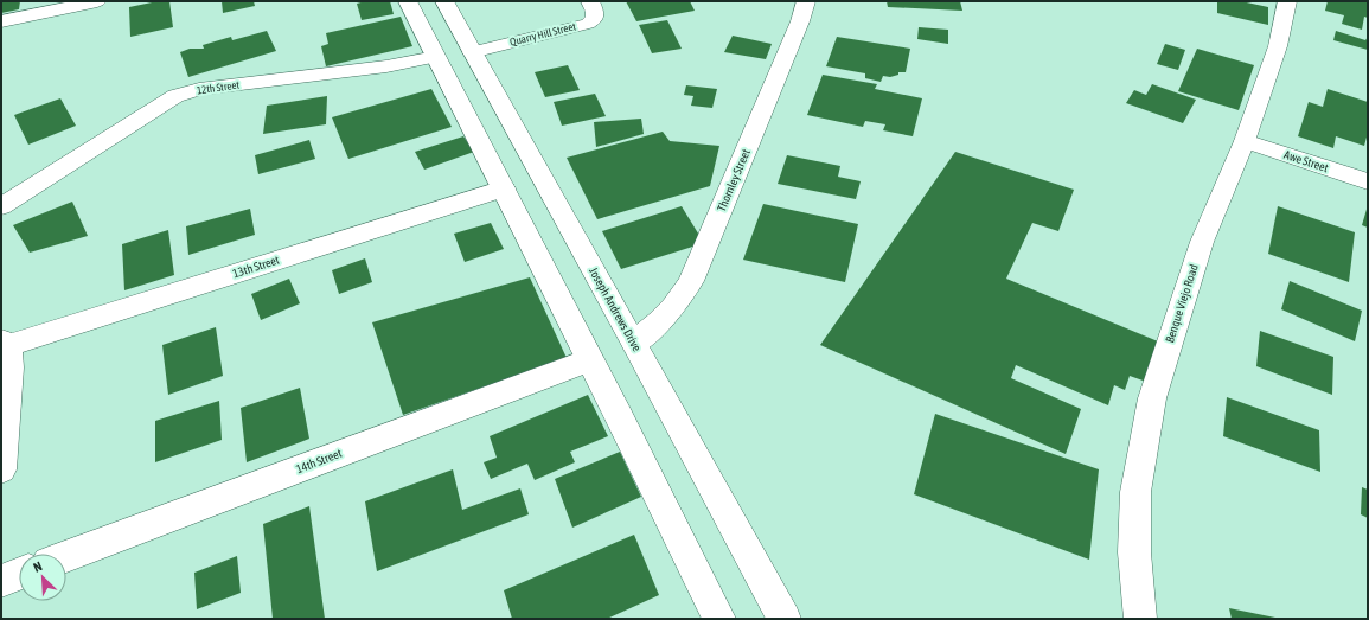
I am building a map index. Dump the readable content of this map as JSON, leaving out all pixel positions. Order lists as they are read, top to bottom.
{
  "streets": {
    "main road": [
      "Quarry Hill Street",
      "12th Street",
      "Awe Street",
      "Thornley Street",
      "13th Street",
      "Benque Viejo Road",
      "Joseph Andrews Drive",
      "14th Street"
    ]
  },
  "crossings": [
    ["Quarry Hill Street", "Joseph Andrews Drive"],
    ["Awe Street", "Benque Viejo Road"],
    ["Thornley Street", "Joseph Andrews Drive"]
  ],
  "north": "top left"
}
